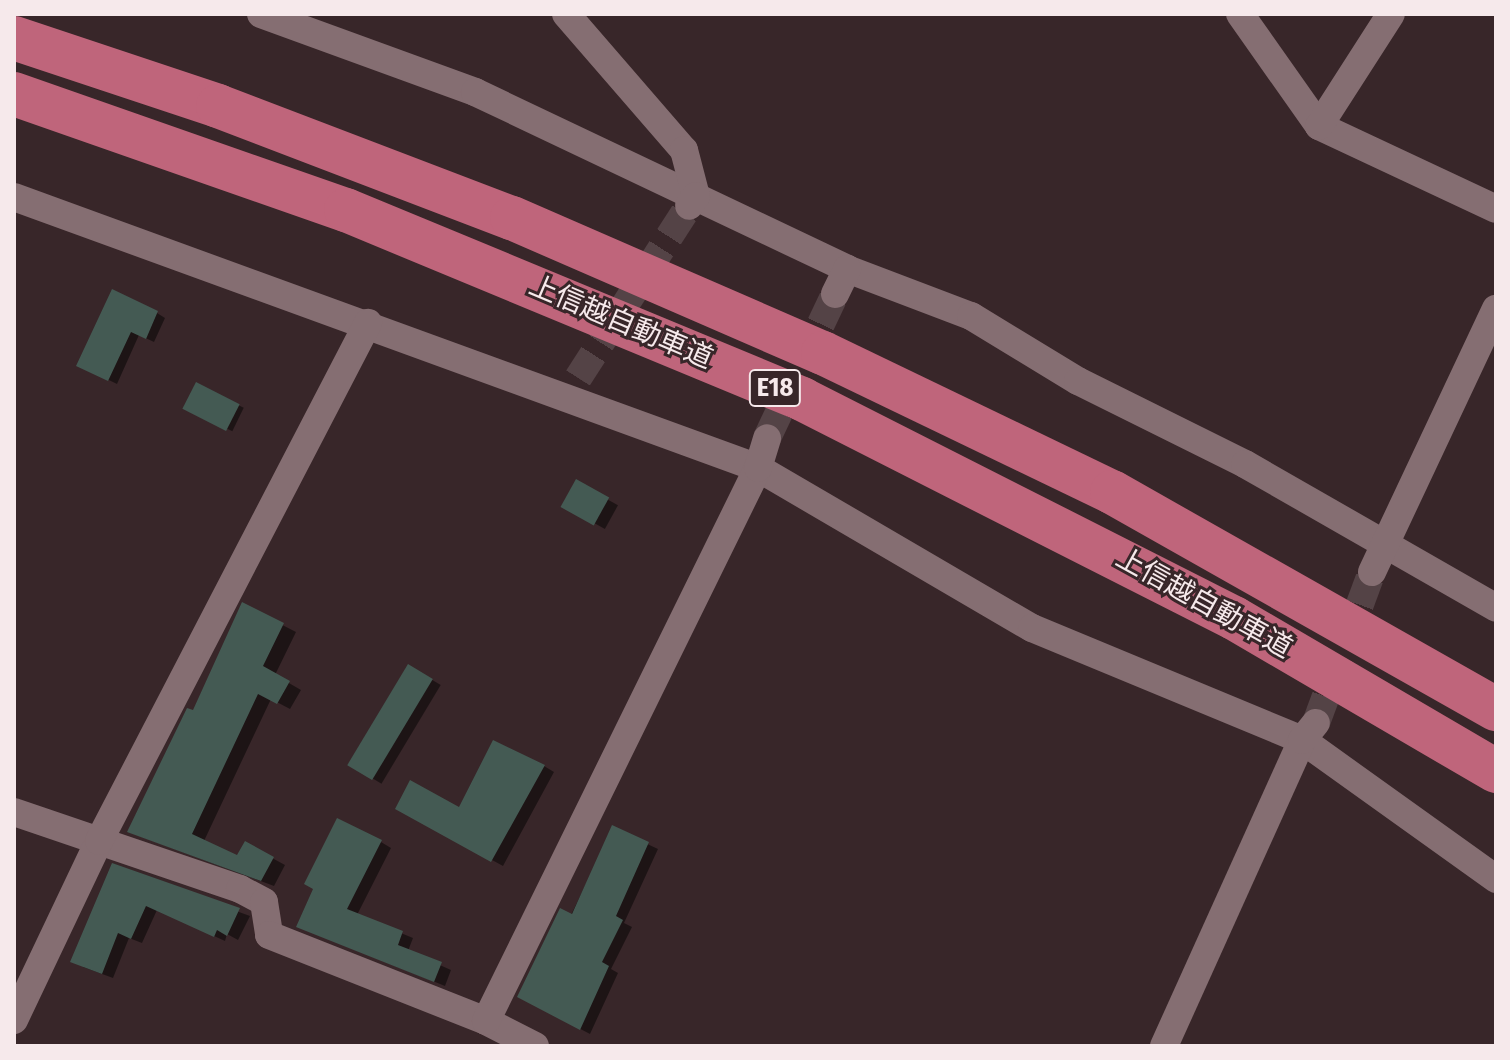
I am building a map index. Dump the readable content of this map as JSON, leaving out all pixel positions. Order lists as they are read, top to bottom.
{
  "streets": {
    "highway": ["上信越自動車道", "E18"]
  }
}
